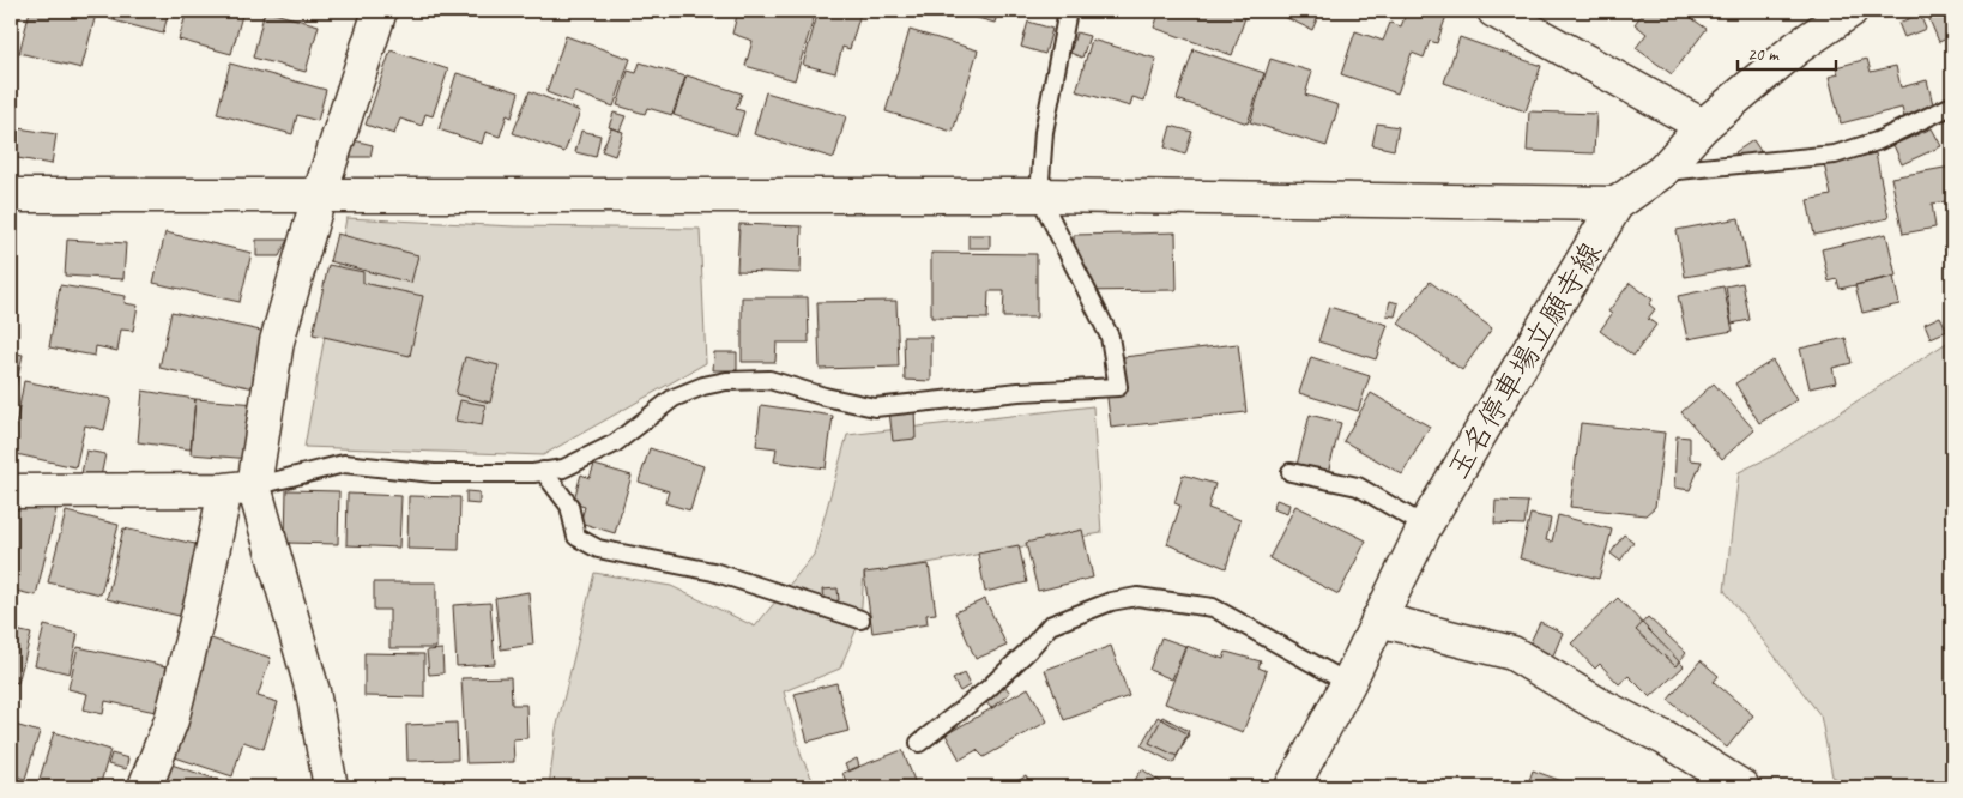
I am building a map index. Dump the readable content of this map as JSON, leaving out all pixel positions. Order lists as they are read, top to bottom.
{
  "streets": {
    "street": ["玉名停車場立願寺線"]
  },
  "scale_bar": "20 m"
}
